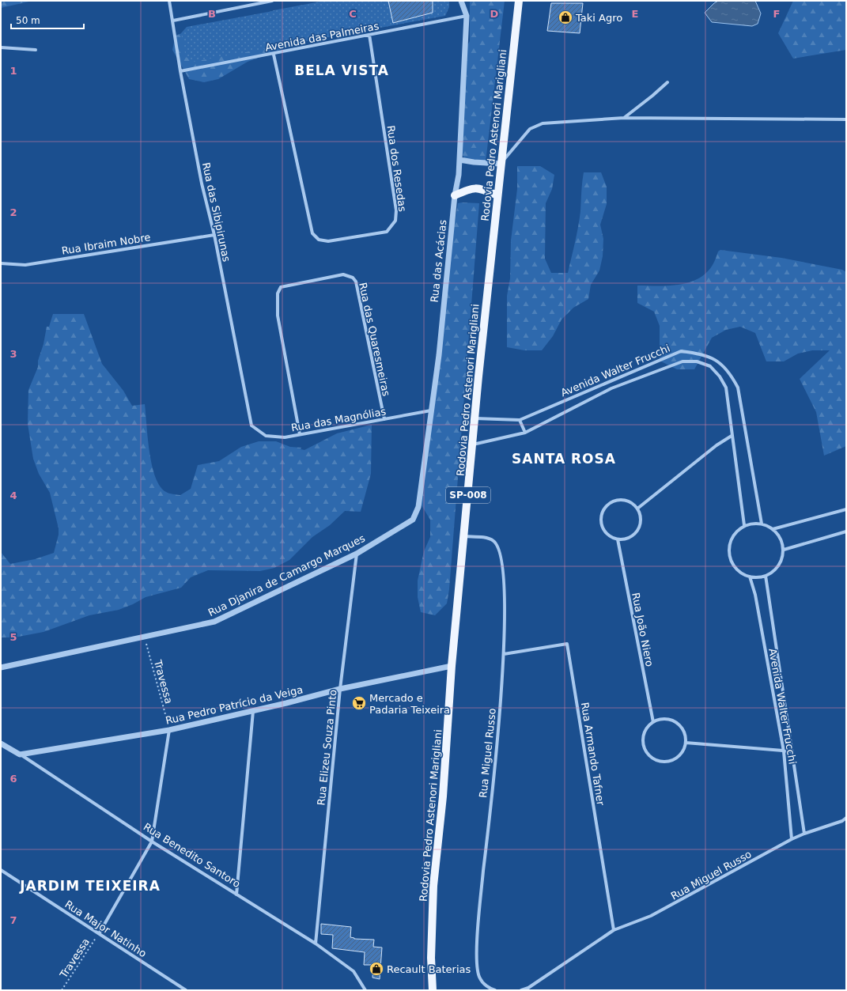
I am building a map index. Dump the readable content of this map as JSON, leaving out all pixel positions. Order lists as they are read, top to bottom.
{
  "streets": {
    "main road": ["Rodovia Pedro Astenori Marigliani", "SP-008"],
    "street": [
      "Avenida das Palmeiras",
      "Rua dos Resedas",
      "Rua das Sibipirunas",
      "Rua Ibraim Nobre",
      "Rua das Acácias",
      "Rua das Quaresmeiras",
      "Avenida Walter Frucchi",
      "Rua das Magnólias",
      "Rua Djanira de Camargo Marques",
      "Rua João Niero",
      "Rua Pedro Patrício da Veiga",
      "Rua Elizeu Souza Pinto",
      "Rua Miguel Russo",
      "Rua Armando Tafner",
      "Rua Benedito Santoro",
      "Rua Major Natinho"
    ],
    "path": ["Travessa"]
  },
  "crossings": [
    ["Avenida das Palmeiras", "Rua dos Resedas"],
    ["Avenida das Palmeiras", "Rua das Sibipirunas"],
    ["Avenida das Palmeiras", "Rua das Acácias"],
    ["Rodovia Pedro Astenori Marigliani", "Avenida Walter Frucchi"],
    ["Rodovia Pedro Astenori Marigliani", "Rua Pedro Patrício da Veiga"],
    ["Rodovia Pedro Astenori Marigliani", "Rua Miguel Russo"],
    ["Rua das Sibipirunas", "Rua Ibraim Nobre"],
    ["Rua das Sibipirunas", "Rua das Magnólias"],
    ["Rua das Acácias", "Rua das Magnólias"],
    ["Rua das Acácias", "Rua Djanira de Camargo Marques"],
    ["Rua das Quaresmeiras", "Rua das Magnólias"],
    ["Avenida Walter Frucchi", "Rua Miguel Russo"],
    ["Rua Djanira de Camargo Marques", "Travessa"],
    ["Rua Djanira de Camargo Marques", "Rua Elizeu Souza Pinto"],
    ["Travessa", "Rua Pedro Patrício da Veiga"],
    ["Travessa", "Rua Major Natinho"],
    ["Rua Pedro Patrício da Veiga", "Rua Elizeu Souza Pinto"],
    ["Rua Pedro Patrício da Veiga", "Rua Benedito Santoro"],
    ["Rua Elizeu Souza Pinto", "Rua Benedito Santoro"],
    ["Rua Miguel Russo", "Rua Armando Tafner"]
  ],
  "districts": ["BELA VISTA", "SANTA ROSA", "JARDIM TEIXEIRA"],
  "places": {
    "shop": ["Taki Agro", "Recault Baterias"],
    "supermarket": ["Mercado e Padaria Teixeira"]
  },
  "scale_bar": "50 m",
  "grid": {
    "columns": [
      "B",
      "C",
      "D",
      "E",
      "F"
    ],
    "rows": [
      "1",
      "2",
      "3",
      "4",
      "5",
      "6",
      "7"
    ]
  }
}
